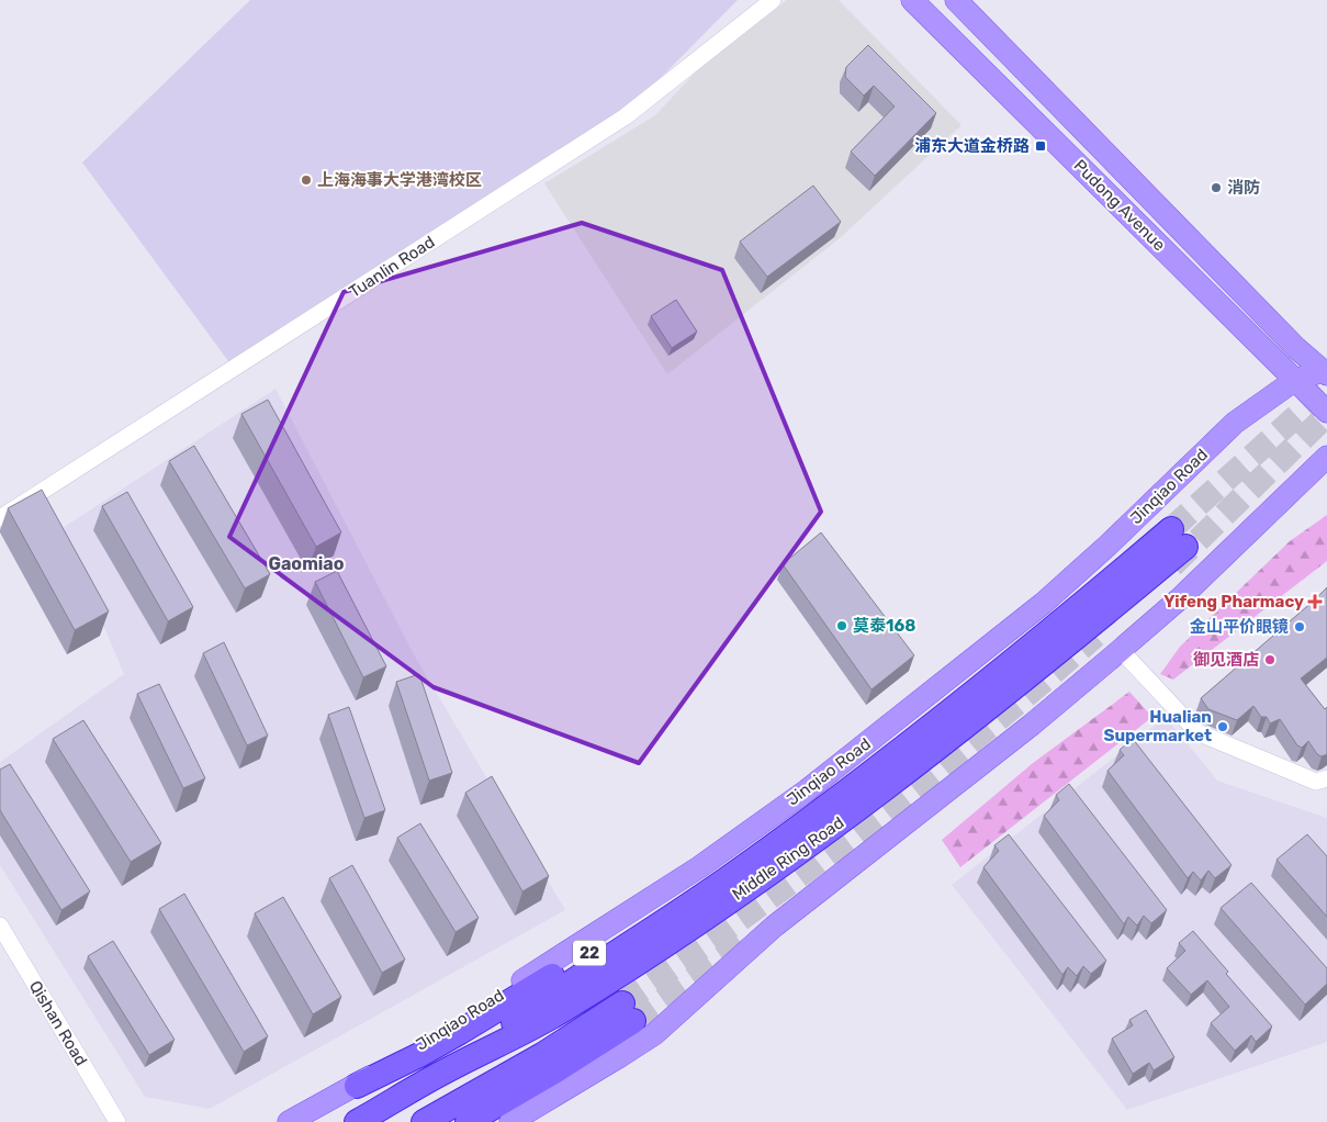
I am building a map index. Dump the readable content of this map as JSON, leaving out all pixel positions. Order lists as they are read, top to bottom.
{
  "streets": {
    "highway": ["Middle Ring Road", "22"],
    "main road": ["Pudong Avenue", "Jinqiao Road"],
    "street": ["Tuanlin Road", "Qishan Road"]
  },
  "crossings": [
    ["Pudong Avenue", "Jinqiao Road"],
    ["Jinqiao Road", "22"],
    ["Middle Ring Road", "22"]
  ],
  "districts": ["Gaomiao"],
  "places": {
    "transit": ["浦东大道金桥路"],
    "other": [
      "上海海事大学港湾校区",
      "消防",
      "莫泰168",
      "金山平价眼镜",
      "御见酒店",
      "Hualian Supermarket"
    ],
    "health": ["Yifeng Pharmacy"]
  }
}
